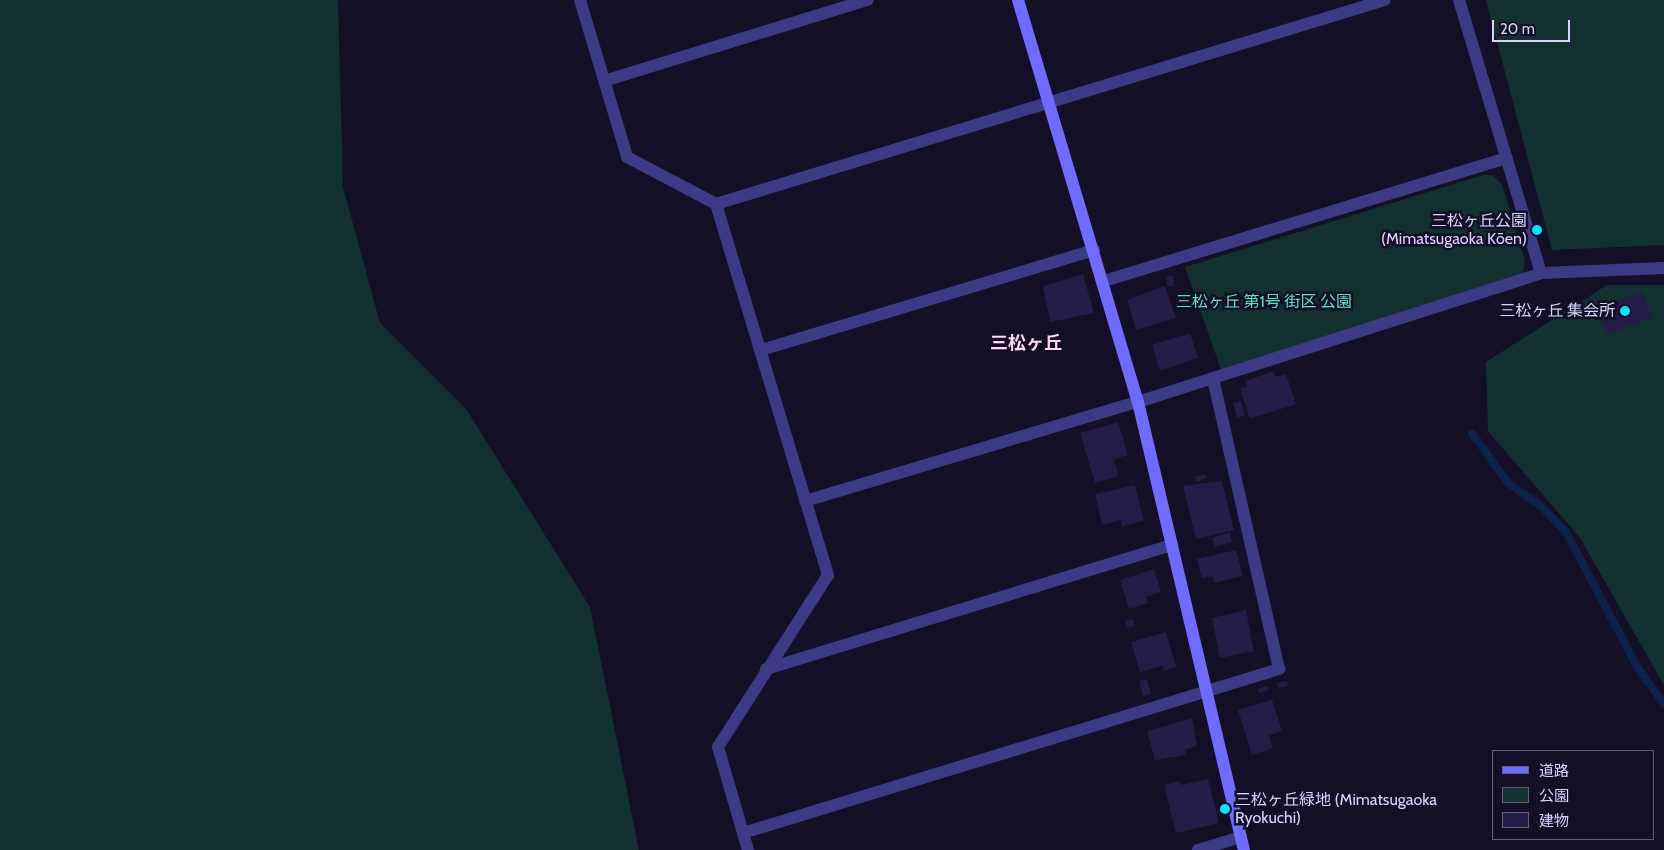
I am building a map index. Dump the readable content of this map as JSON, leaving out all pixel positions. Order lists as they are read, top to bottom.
{
  "districts": ["三松ヶ丘"],
  "parks": ["三松ヶ丘 第1号 街区 公園"],
  "places": ["三松ヶ丘公園 (Mimatsugaoka Kōen)", "三松ヶ丘 集会所", "三松ヶ丘緑地 (Mimatsugaoka Ryokuchi)"],
  "legend": ["道路", "公園", "建物"],
  "scale_bar": "20 m"
}
